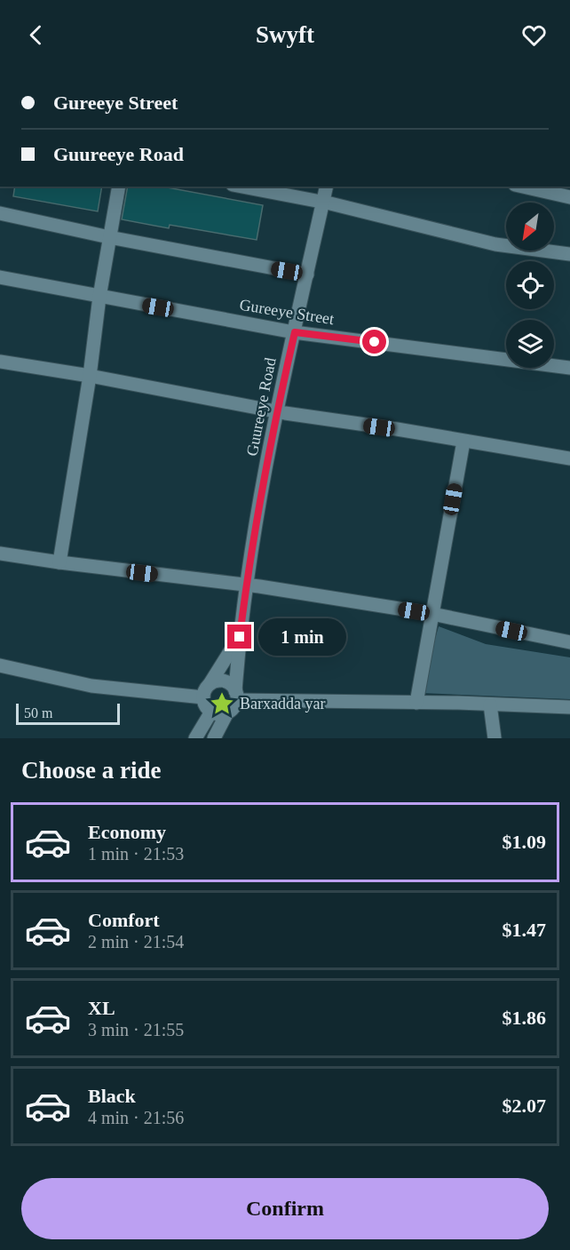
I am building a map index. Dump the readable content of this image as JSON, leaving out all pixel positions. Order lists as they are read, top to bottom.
{
  "streets": {
    "street": ["Gureeye Street", "Guureeye Road"]
  },
  "crossings": [
    ["Gureeye Street", "Guureeye Road"]
  ],
  "places": {
    "place": ["Barxadda yar"]
  },
  "scale_bar": "50 m",
  "north": "bottom left",
  "page": {
    "header": "Swyft",
    "banner": ["Gureeye Street", "Guureeye Road"],
    "bubble": "1 min",
    "scale": "50 m",
    "heading": "Choose a ride",
    "list": [
      {
        "name": "Economy",
        "note": "1 min · 21:53",
        "value": "$1.09"
      },
      {
        "name": "Comfort",
        "note": "2 min · 21:54",
        "value": "$1.47"
      },
      {
        "name": "XL",
        "note": "3 min · 21:55",
        "value": "$1.86"
      },
      {
        "name": "Black",
        "note": "4 min · 21:56",
        "value": "$2.07"
      }
    ],
    "buttons": "Confirm"
  }
}
